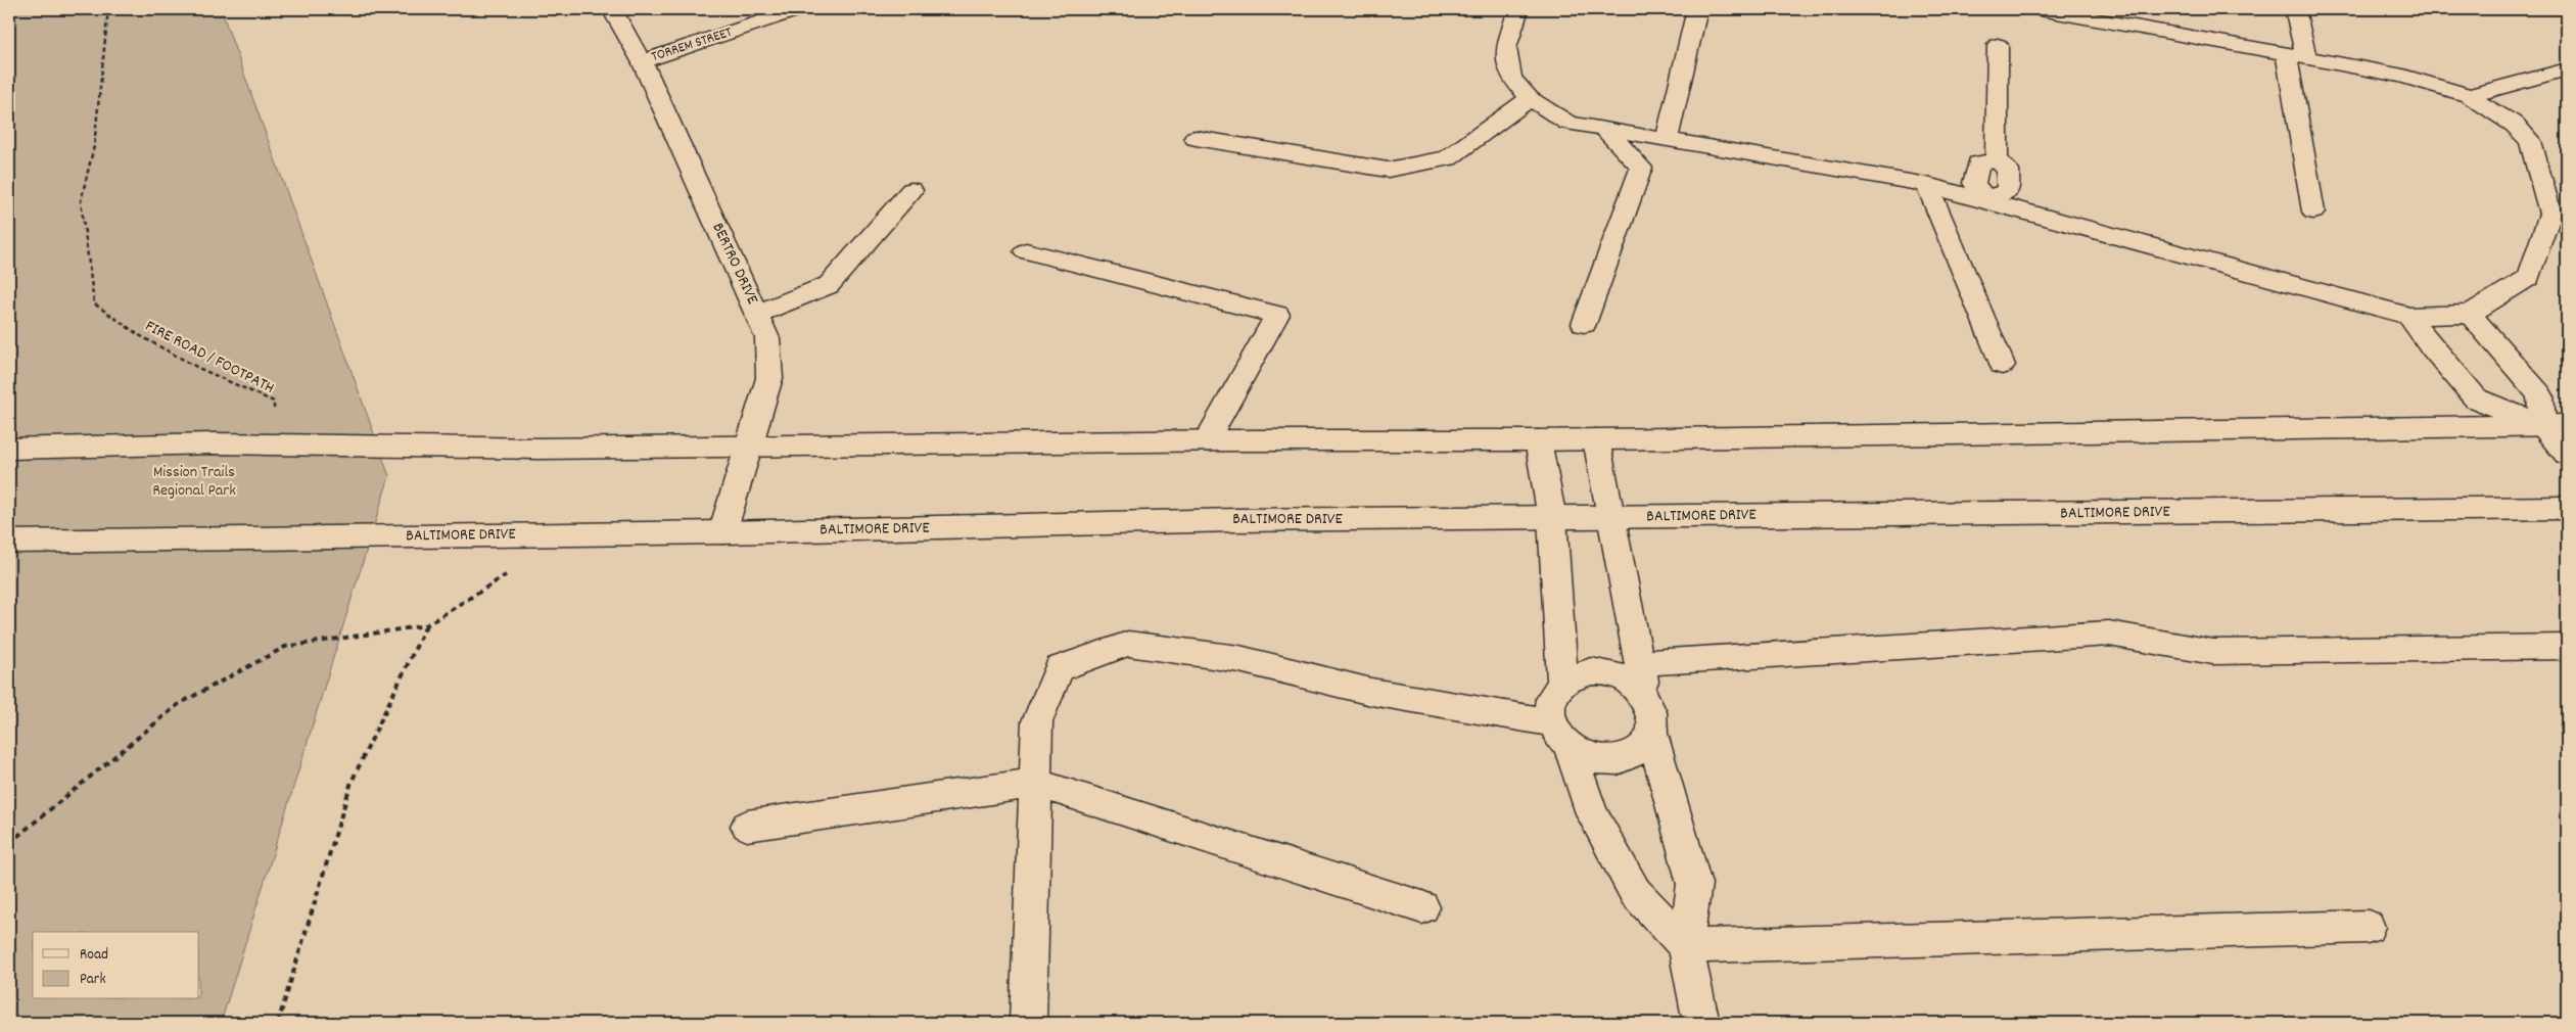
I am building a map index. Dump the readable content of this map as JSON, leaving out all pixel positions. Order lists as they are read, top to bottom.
{
  "streets": {
    "main road": ["TORREM STREET", "BERTRO DRIVE", "BALTIMORE DRIVE"],
    "path": ["FIRE ROAD / FOOTPATH"]
  },
  "crossings": [
    ["TORREM STREET", "BERTRO DRIVE"],
    ["BERTRO DRIVE", "BALTIMORE DRIVE"]
  ],
  "parks": ["Mission Trails Regional Park"],
  "legend": ["Road", "Park"]
}
